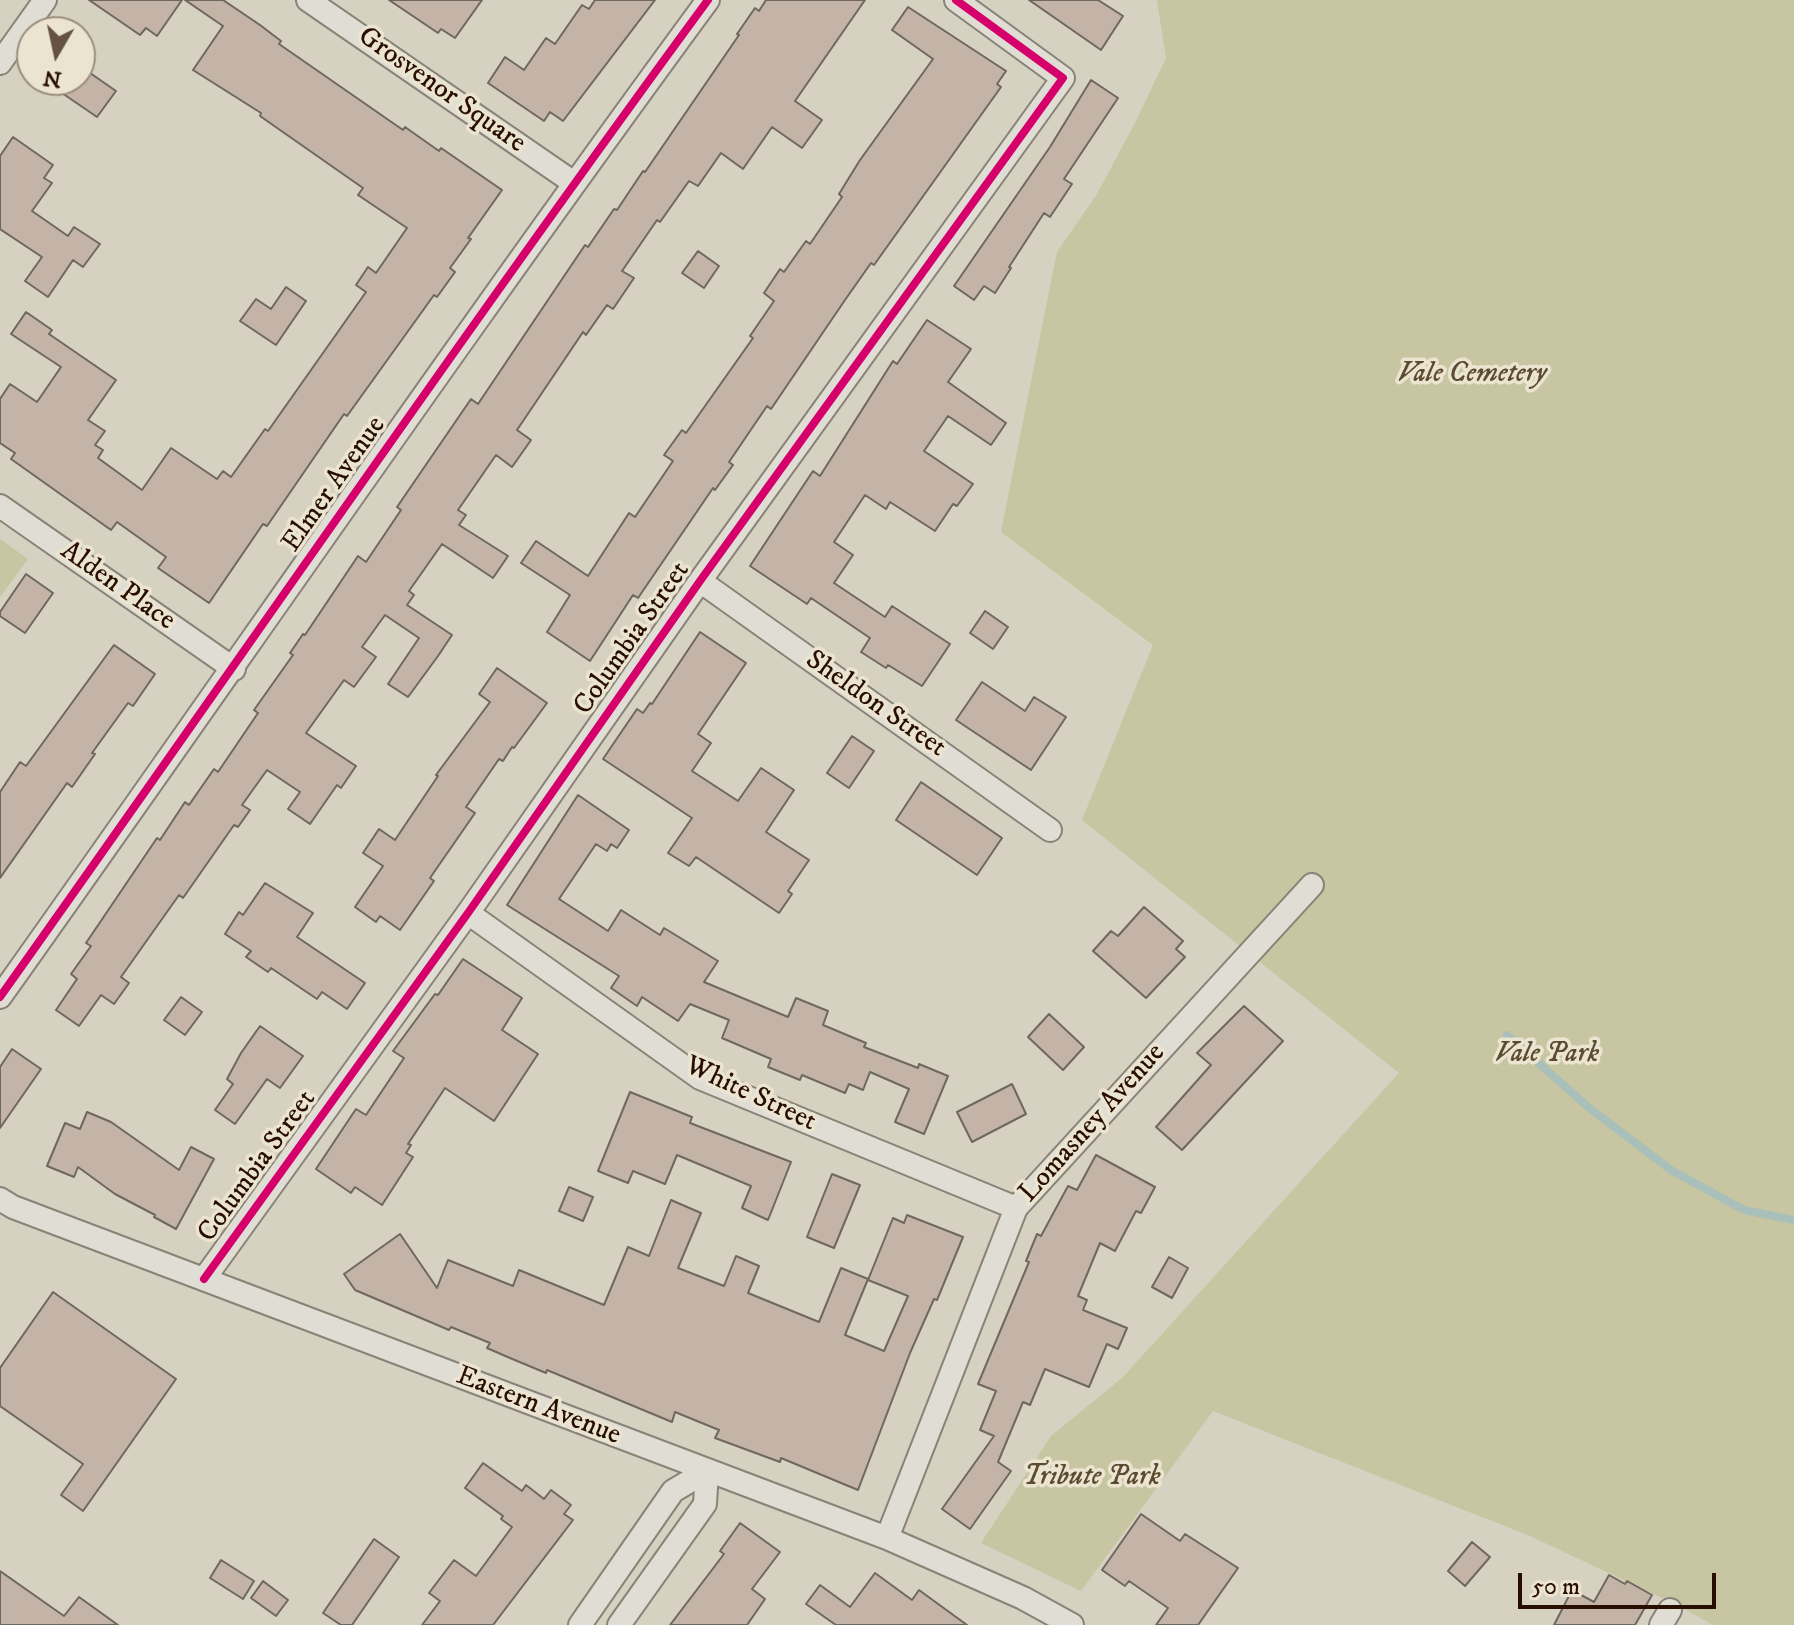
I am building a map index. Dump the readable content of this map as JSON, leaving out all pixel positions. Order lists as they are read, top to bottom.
{
  "streets": {
    "street": [
      "Grosvenor Square",
      "Elmer Avenue",
      "Alden Place",
      "Columbia Street",
      "Sheldon Street",
      "White Street",
      "Lomasney Avenue",
      "Eastern Avenue"
    ]
  },
  "crossings": [
    ["Grosvenor Square", "Elmer Avenue"],
    ["Elmer Avenue", "Alden Place"],
    ["Columbia Street", "Sheldon Street"],
    ["Columbia Street", "White Street"],
    ["Columbia Street", "Eastern Avenue"],
    ["White Street", "Lomasney Avenue"],
    ["Lomasney Avenue", "Eastern Avenue"]
  ],
  "parks": ["Vale Cemetery", "Vale Park", "Tribute Park"],
  "scale_bar": "50 m",
  "north": "bottom"
}
